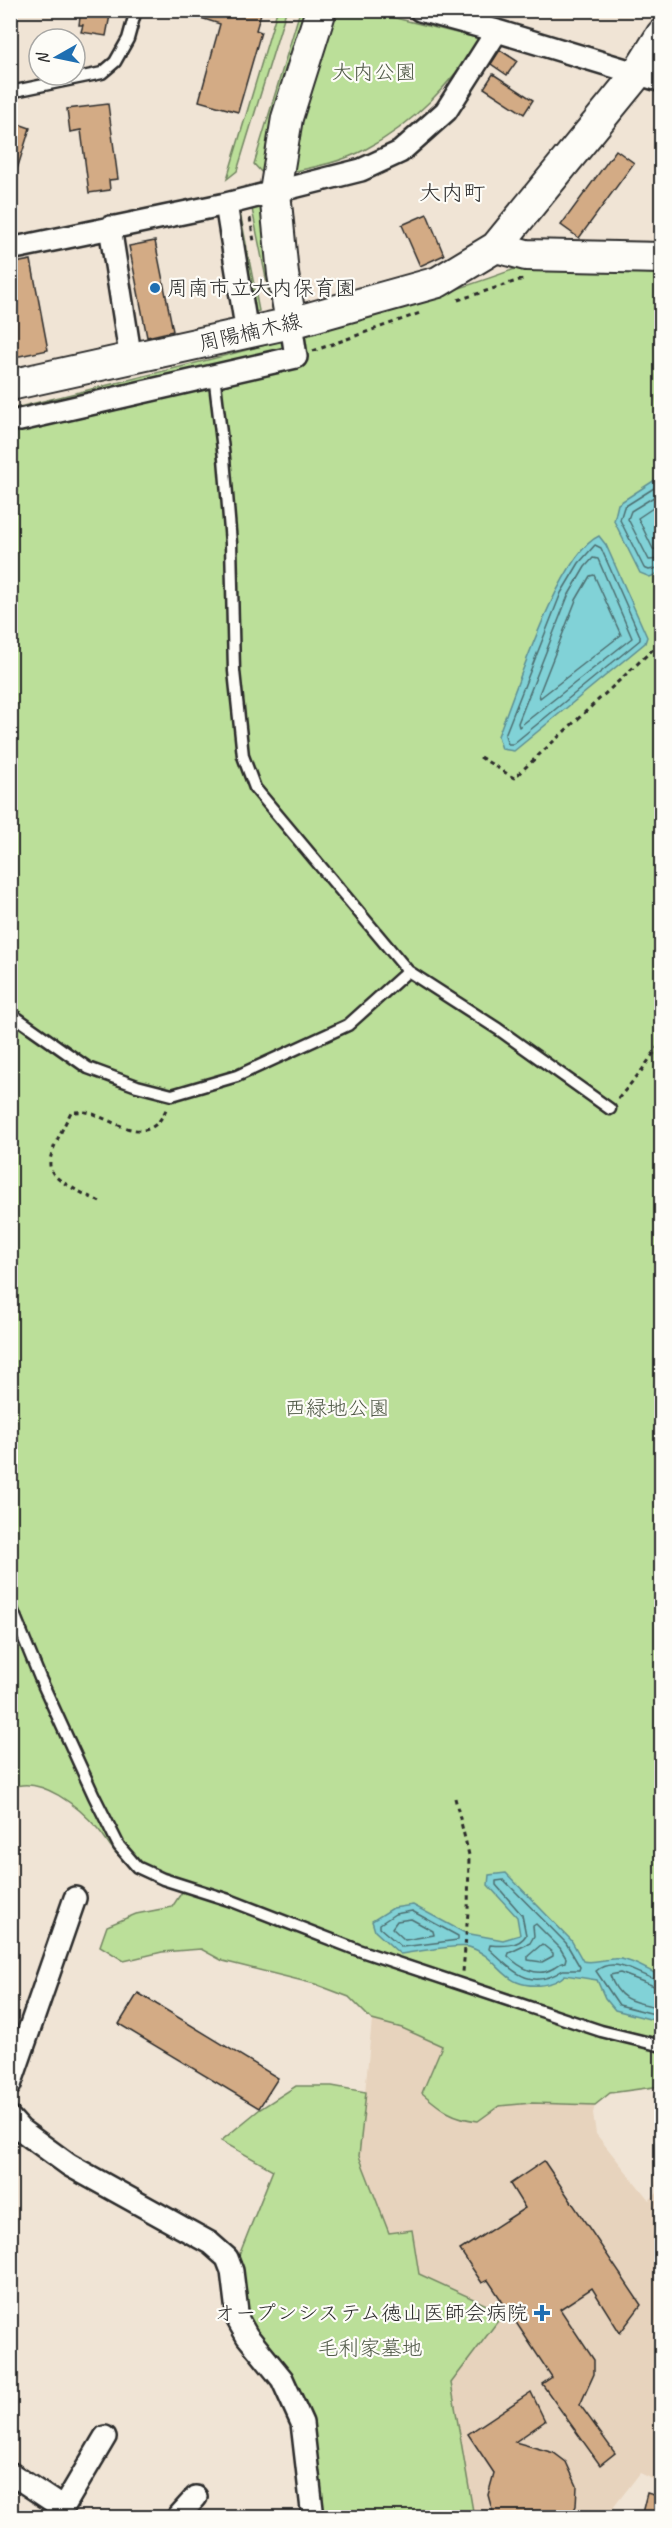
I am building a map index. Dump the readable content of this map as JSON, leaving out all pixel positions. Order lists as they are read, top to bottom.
{
  "streets": {
    "street": ["周陽楠木線"]
  },
  "districts": ["大内町"],
  "parks": ["大内公園", "西緑地公園", "毛利家墓地"],
  "places": {
    "other": ["周南市立大内保育園"],
    "health": ["オープンシステム徳山医師会病院"]
  },
  "north": "left"
}
